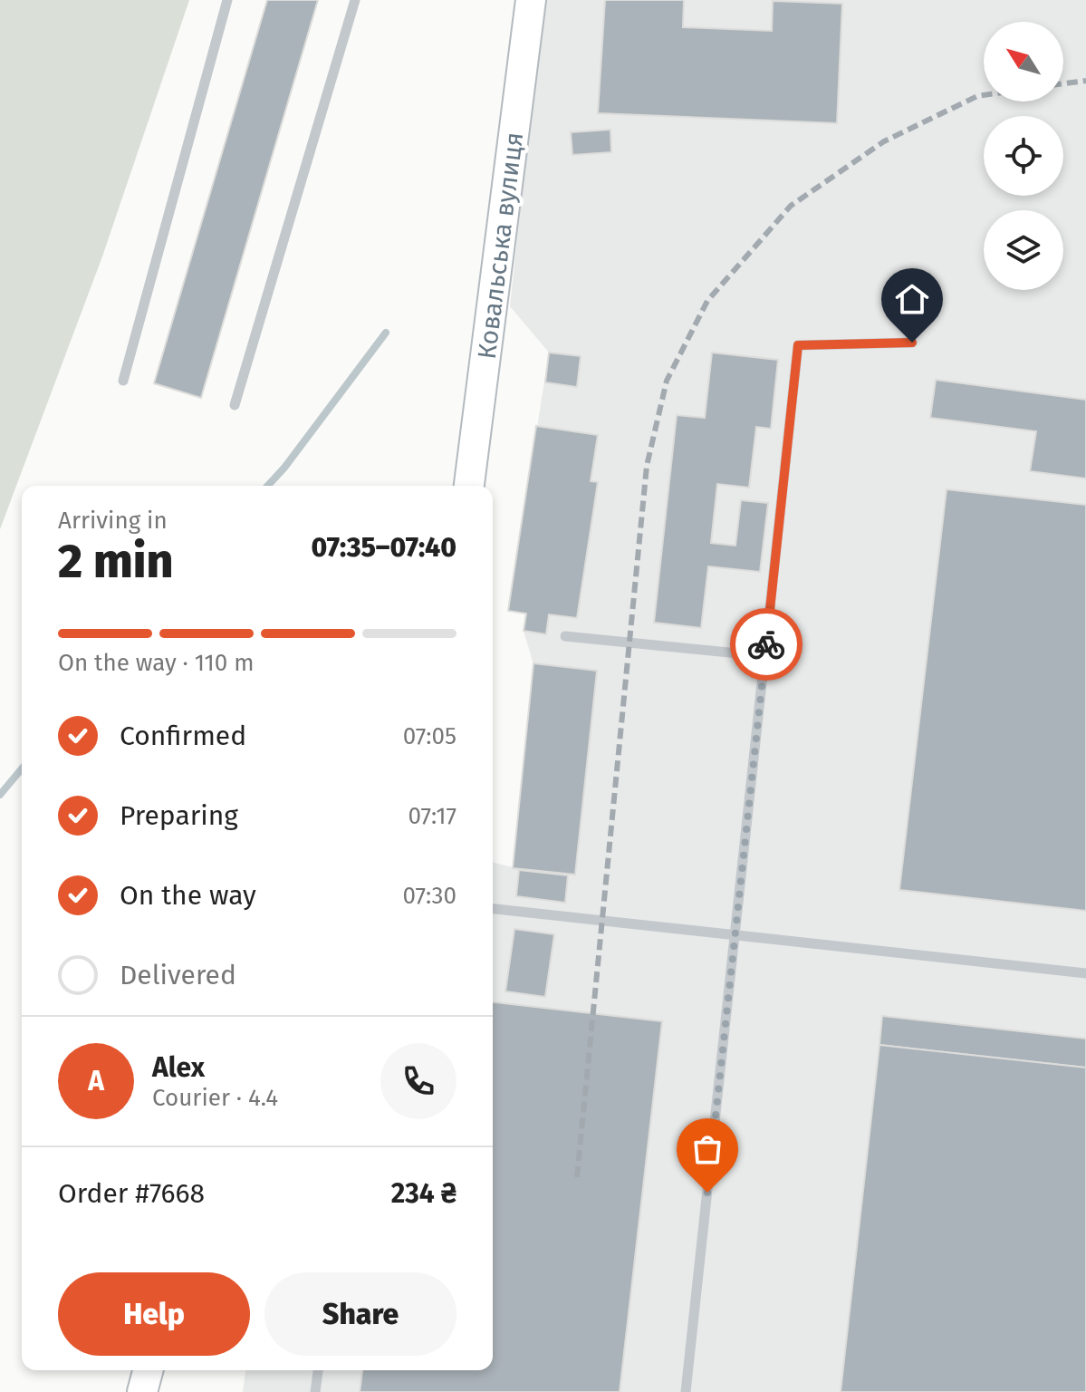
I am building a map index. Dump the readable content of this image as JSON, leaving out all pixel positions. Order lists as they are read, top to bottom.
{
  "streets": {
    "street": ["Ковальська вулиця"]
  },
  "north": "top left",
  "page": {
    "heading": ["2 min", "Arriving in", "07:35–07:40"],
    "panel": [
      "Alex",
      "Courier · 4.4",
      "Order #7668",
      "234 ₴"
    ],
    "bar": "On the way · 110 m",
    "list": [
      ["Confirmed", "07:05"],
      ["Preparing", "07:17"],
      ["On the way", "07:30"],
      "Delivered"
    ],
    "round": "A",
    "buttons": ["Help", "Share"]
  }
}
